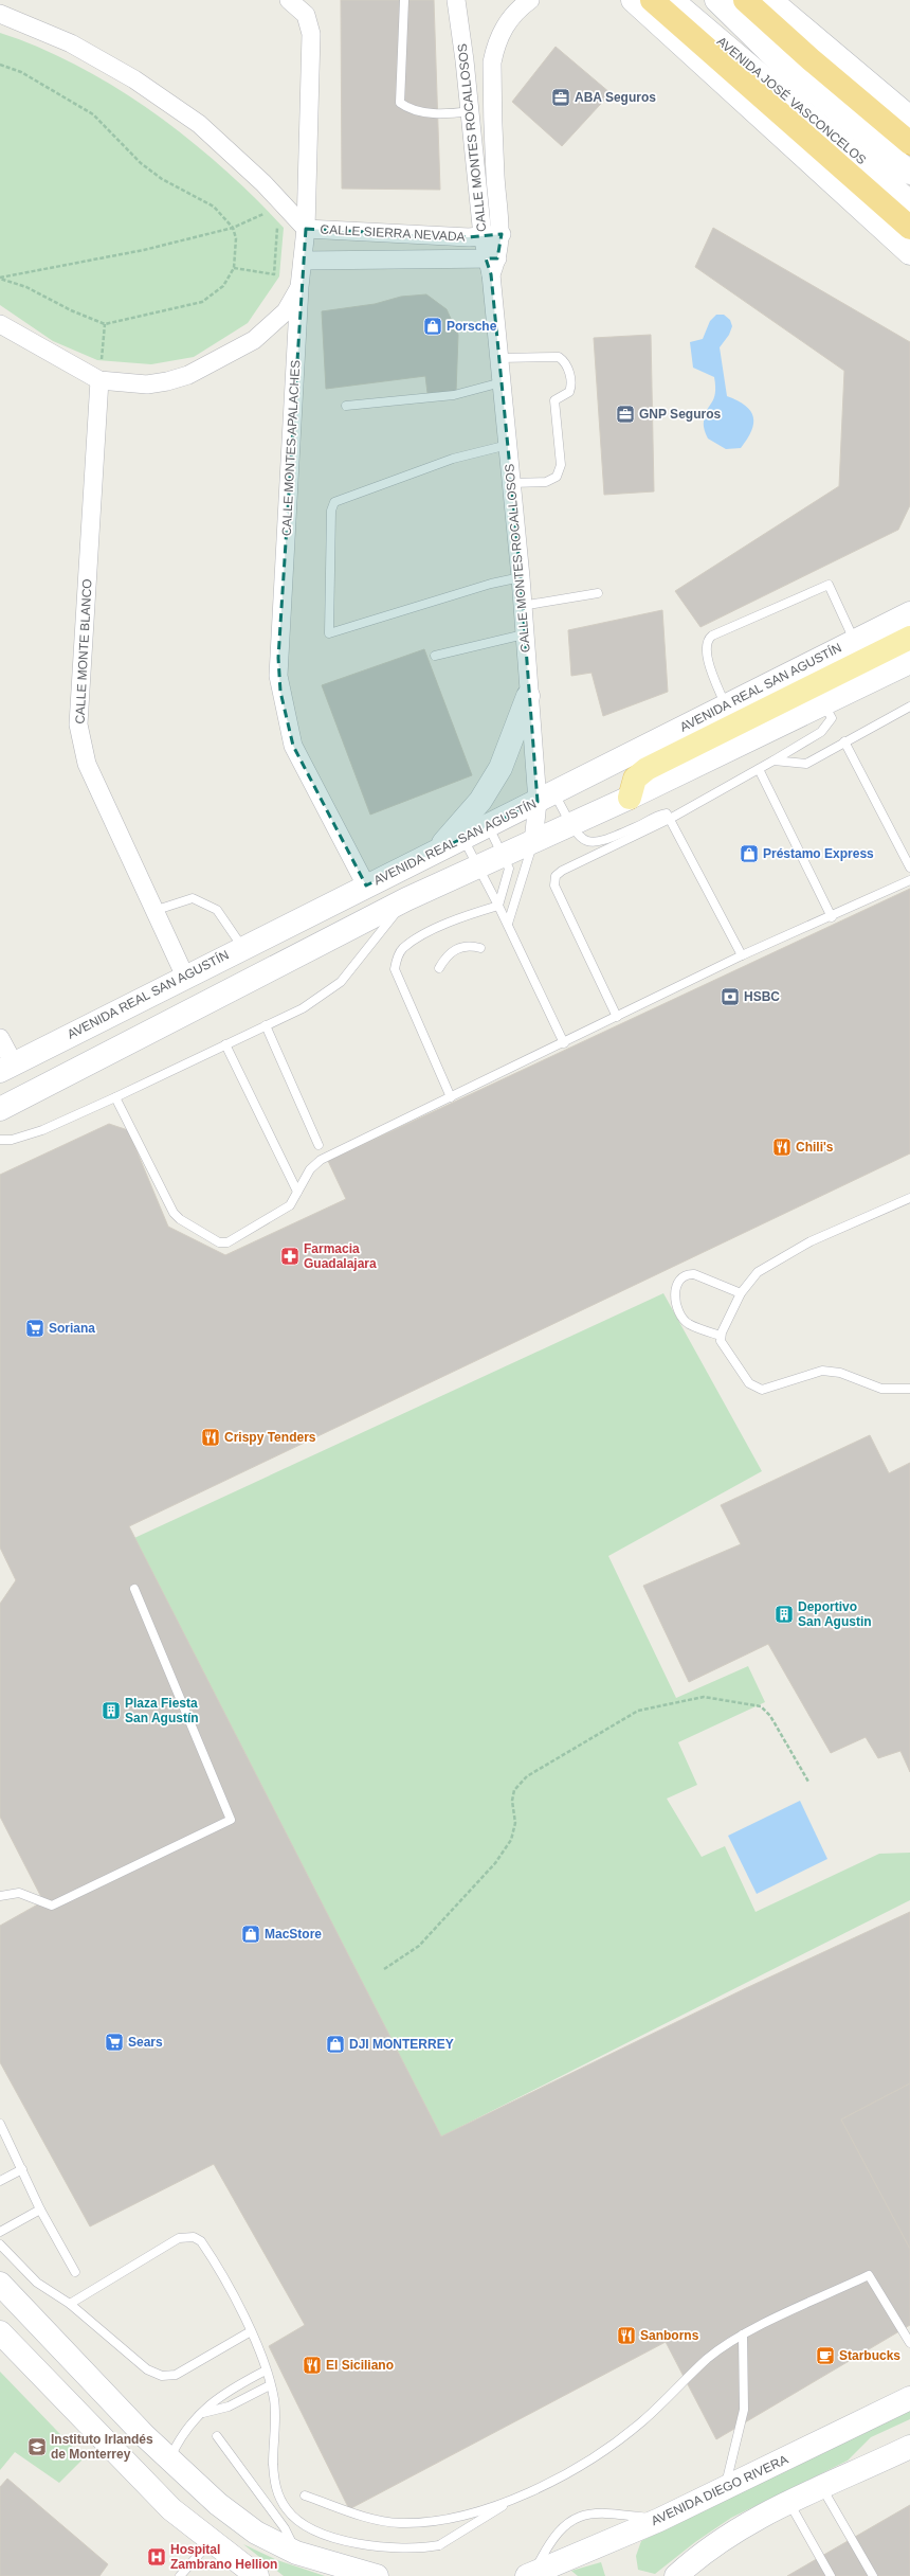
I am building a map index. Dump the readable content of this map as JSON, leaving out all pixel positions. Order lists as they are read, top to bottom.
{
  "streets": {
    "main road": ["AVENIDA JOSÉ VASCONCELOS", "AVENIDA REAL SAN AGUSTÍN", "AVENIDA DIEGO RIVERA"],
    "street": [
      "CALLE MONTES ROCALLOSOS",
      "CALLE SIERRA NEVADA",
      "CALLE MONTES APALACHES",
      "CALLE MONTE BLANCO"
    ]
  },
  "crossings": [
    ["CALLE MONTES ROCALLOSOS", "CALLE SIERRA NEVADA"],
    ["CALLE MONTES ROCALLOSOS", "AVENIDA REAL SAN AGUSTÍN"],
    ["CALLE SIERRA NEVADA", "CALLE MONTES APALACHES"],
    ["CALLE MONTES APALACHES", "AVENIDA REAL SAN AGUSTÍN"],
    ["CALLE MONTE BLANCO", "AVENIDA REAL SAN AGUSTÍN"]
  ],
  "places": {
    "office": ["ABA Seguros", "GNP Seguros"],
    "shop": [
      "Porsche",
      "Préstamo Express",
      "MacStore",
      "DJI MONTERREY"
    ],
    "bank": ["HSBC"],
    "restaurant": [
      "Chili's",
      "Crispy Tenders",
      "Sanborns",
      "El Siciliano"
    ],
    "pharmacy": ["Farmacia Guadalajara"],
    "supermarket": ["Soriana", "Sears"],
    "building": ["Deportivo San Agustin", "Plaza Fiesta San Agustín"],
    "cafe": ["Starbucks"],
    "school or university": ["Instituto Irlandés de Monterrey"],
    "hospital": ["Hospital Zambrano Hellion"]
  }
}
